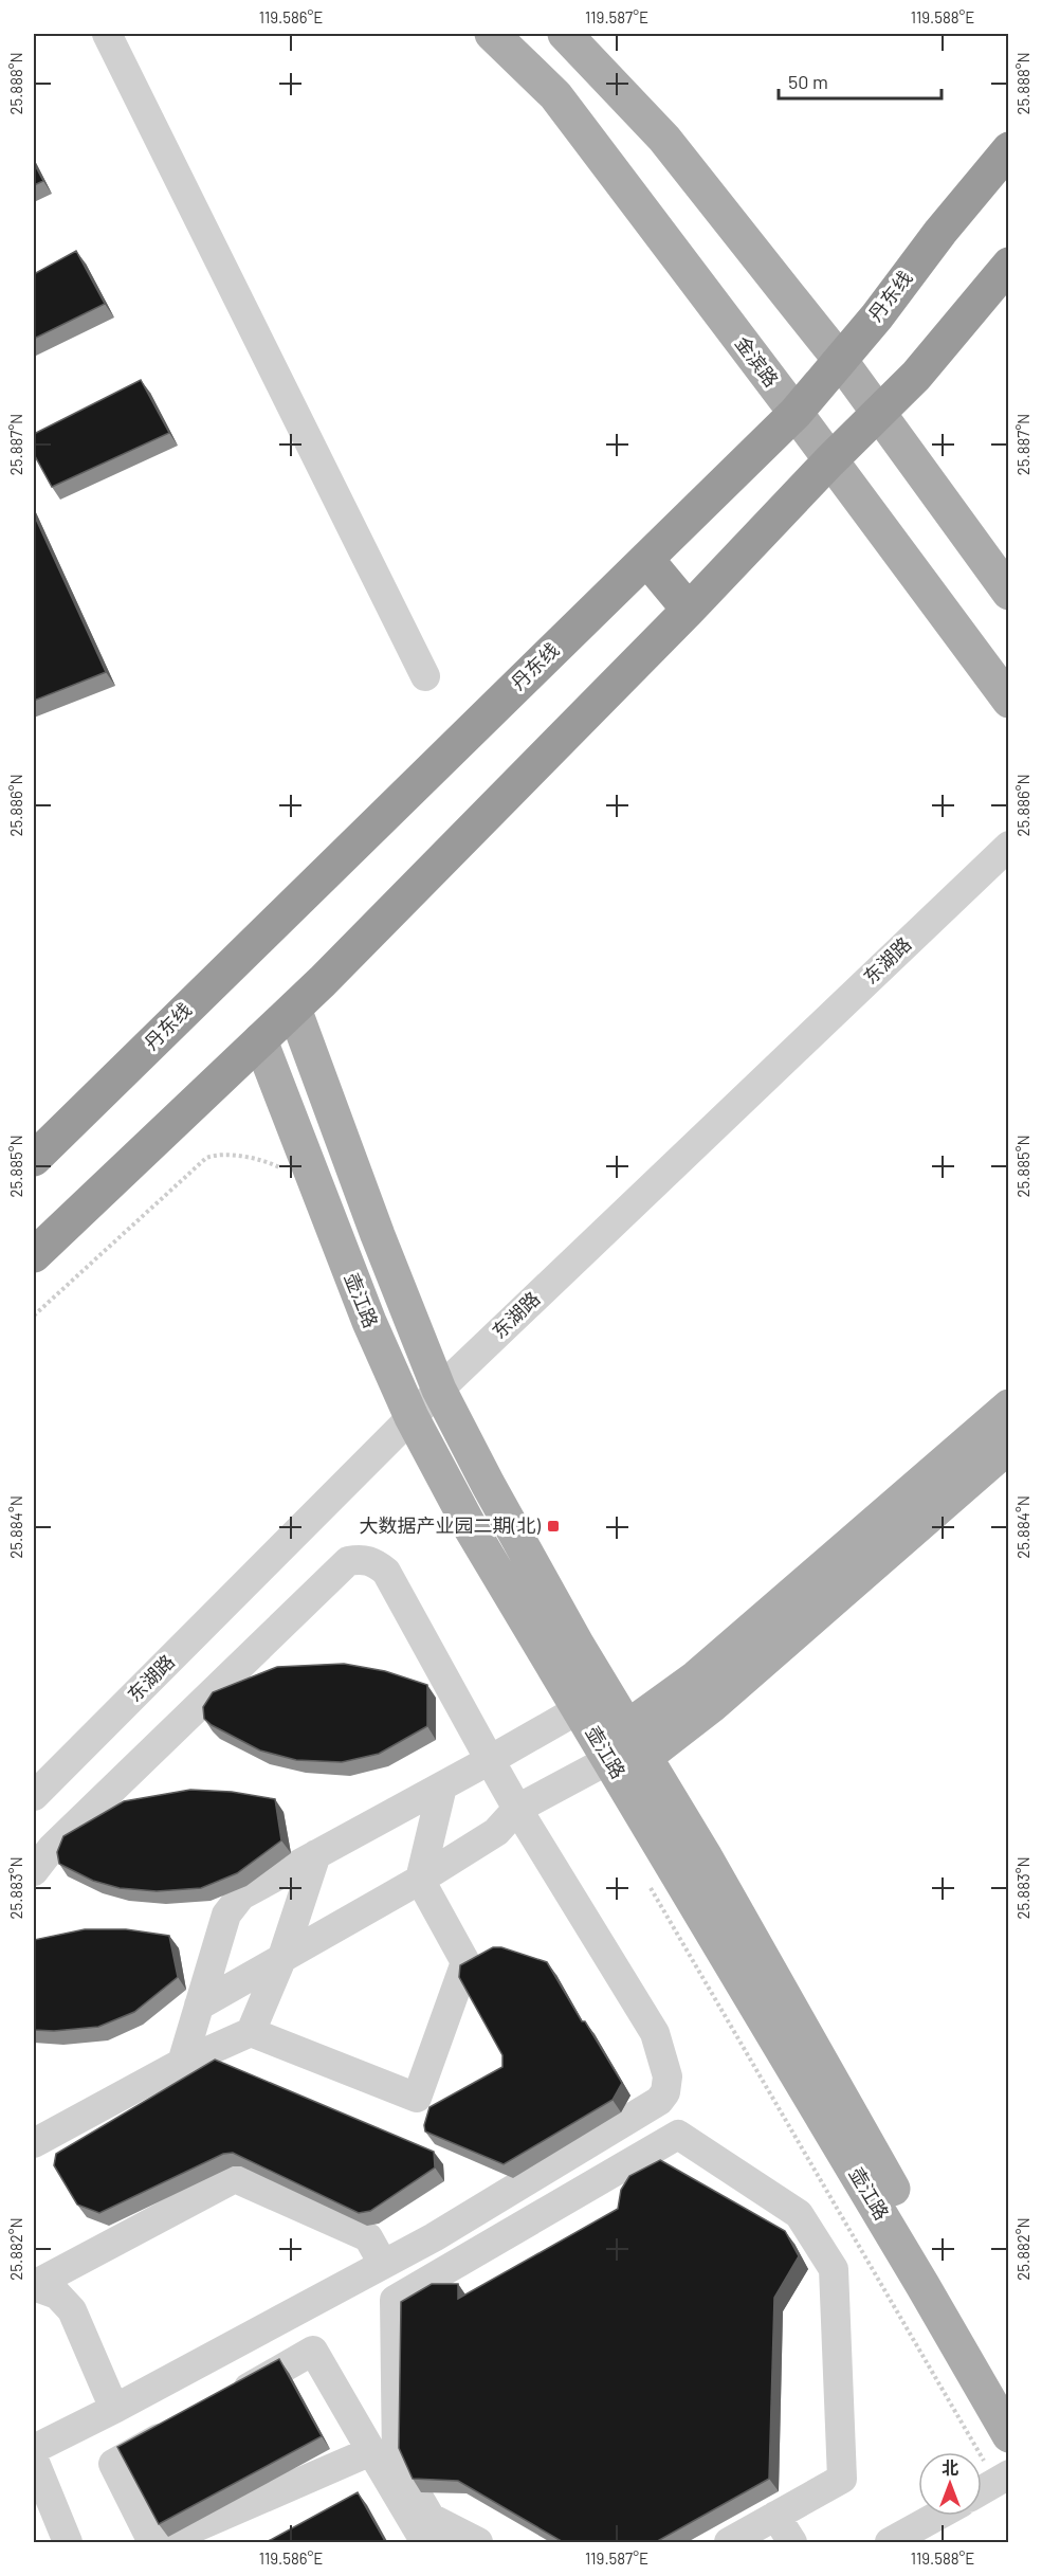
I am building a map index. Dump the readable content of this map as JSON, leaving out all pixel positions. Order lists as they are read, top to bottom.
{
  "streets": {
    "highway": ["丹东线"],
    "main road": ["金滨路", "壶江路"],
    "street": ["东湖路"]
  },
  "crossings": [
    ["丹东线", "金滨路"],
    ["东湖路", "壶江路"]
  ],
  "places": {
    "transit": ["大数据产业园二期(北)"]
  },
  "scale_bar": "50 m",
  "north": "top",
  "coordinates": [
    "119.586°E",
    "119.587°E",
    "119.588°E",
    "25.888°N",
    "25.887°N",
    "25.886°N",
    "25.885°N",
    "25.884°N",
    "25.883°N",
    "25.882°N"
  ]
}
